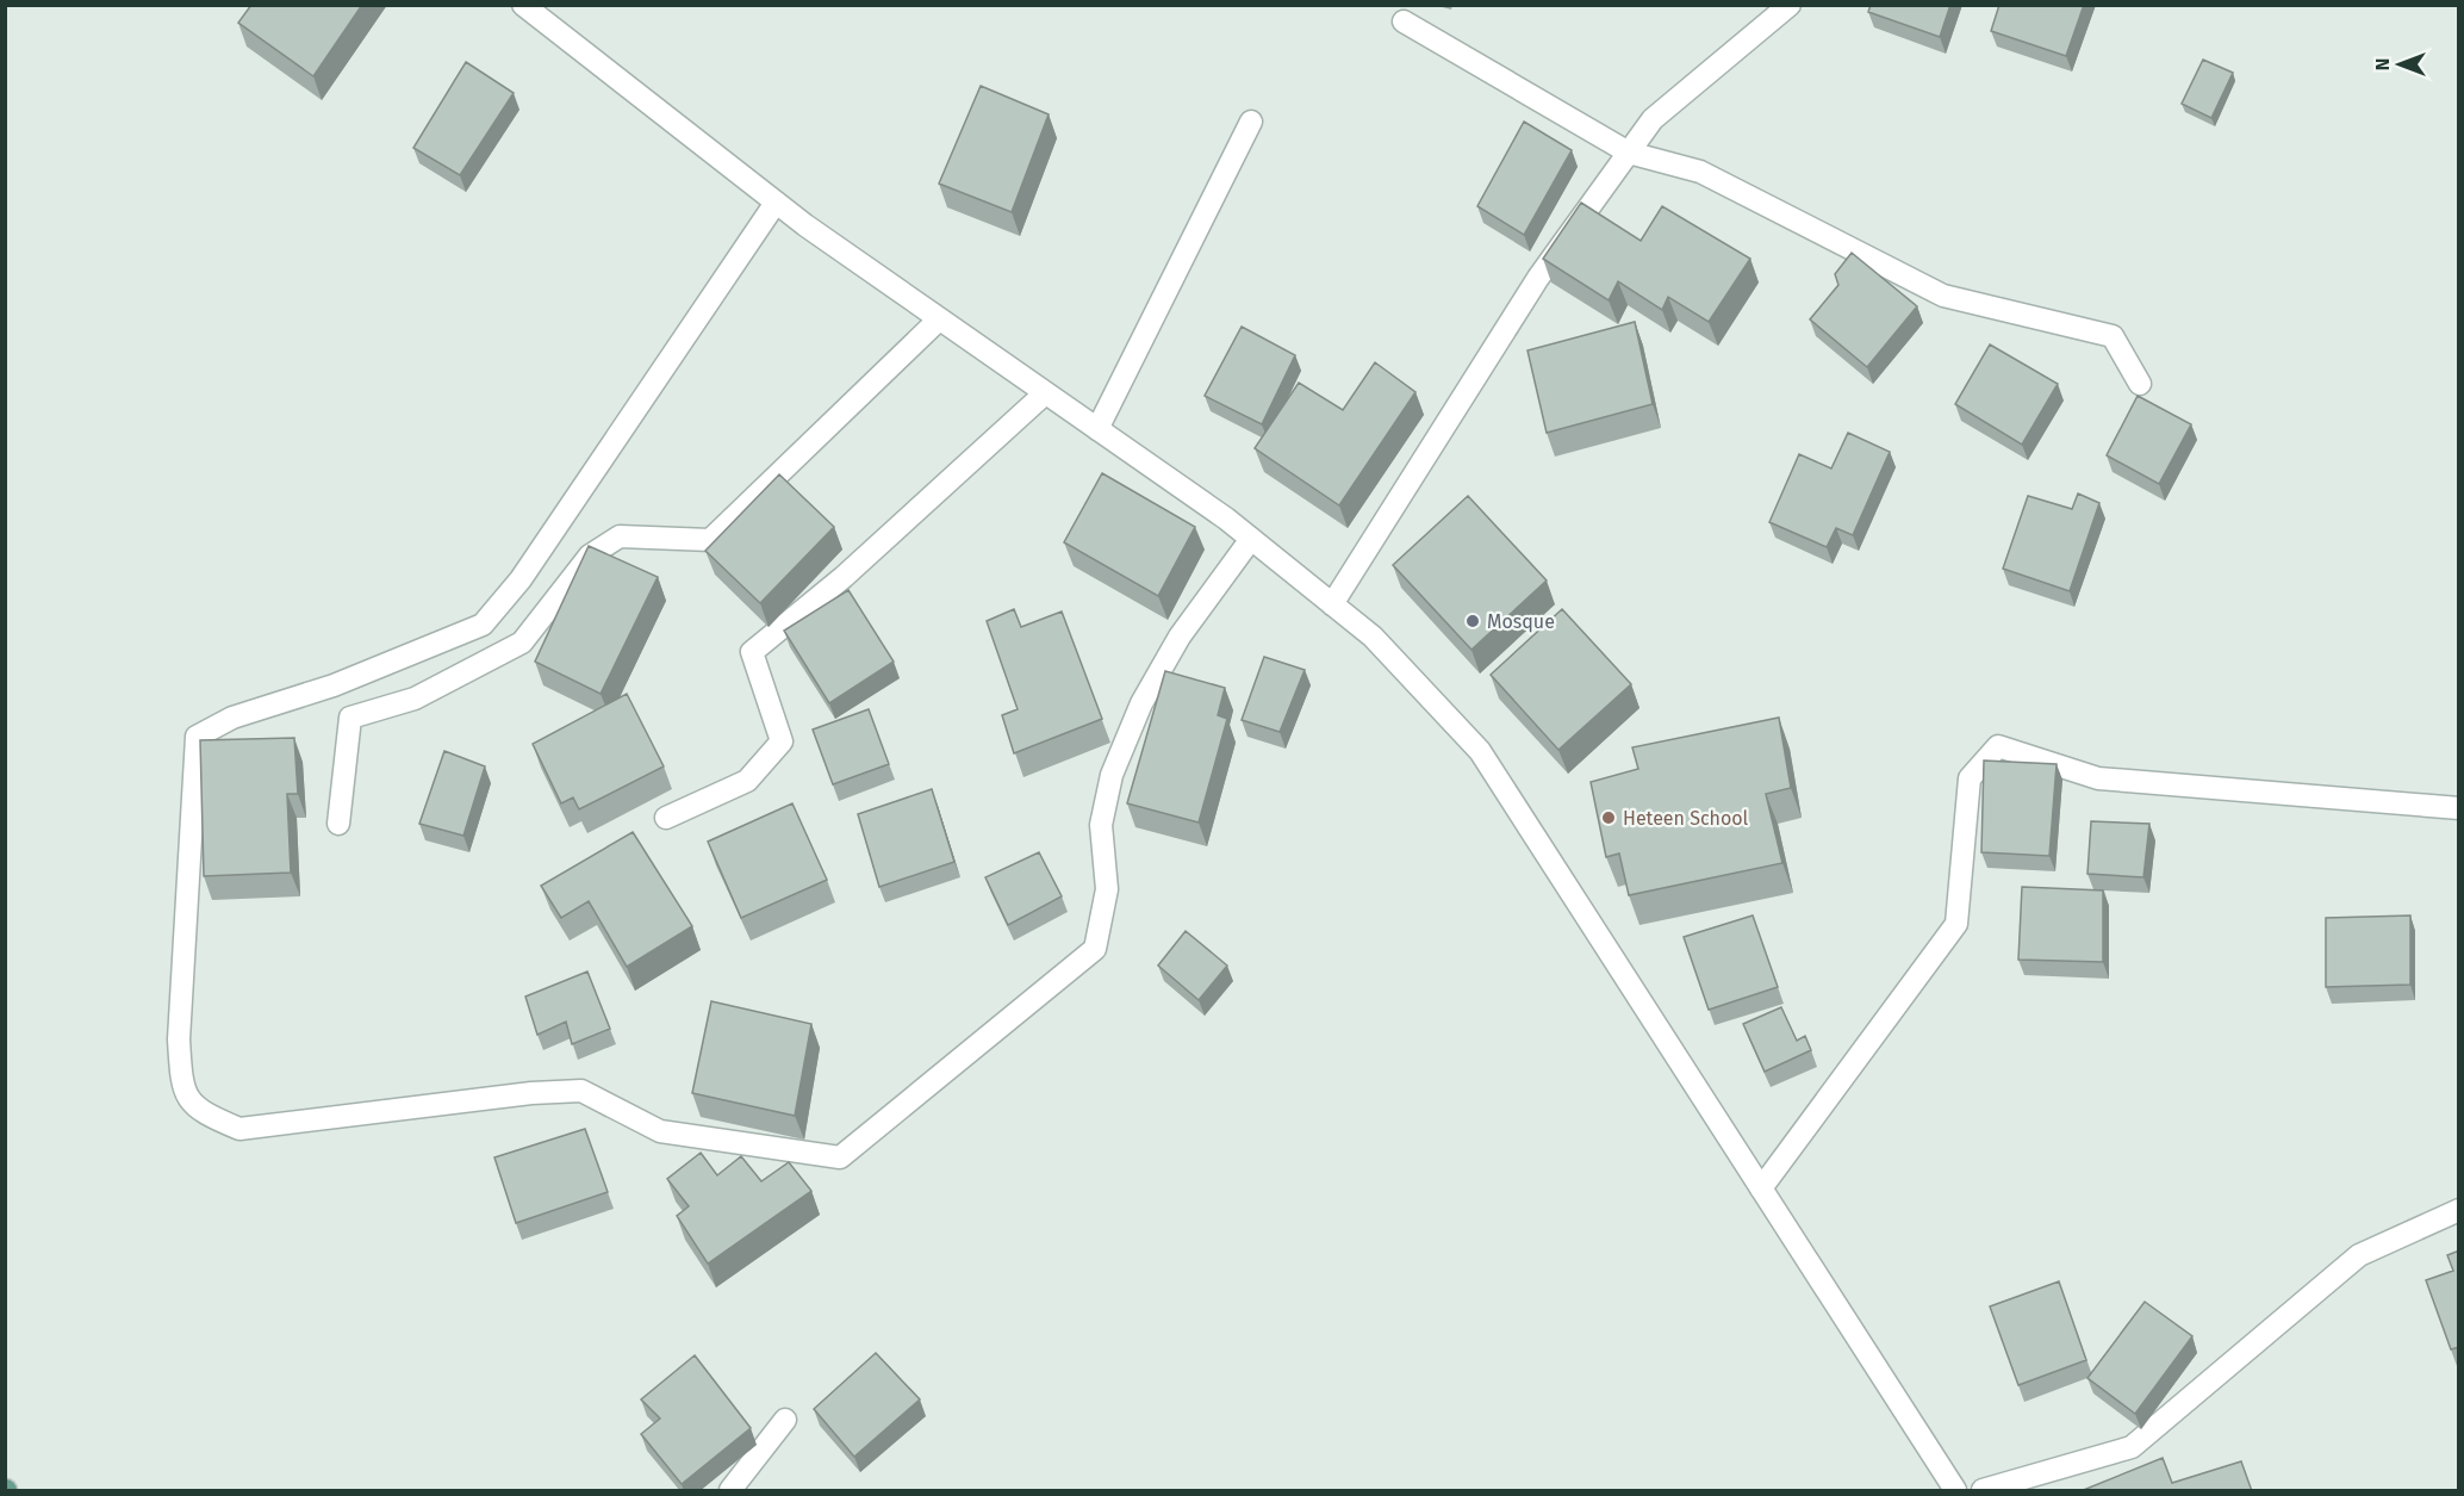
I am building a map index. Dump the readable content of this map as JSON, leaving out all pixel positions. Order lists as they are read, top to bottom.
{
  "places": ["Mosque", "Heteen School"],
  "north": "left"
}
